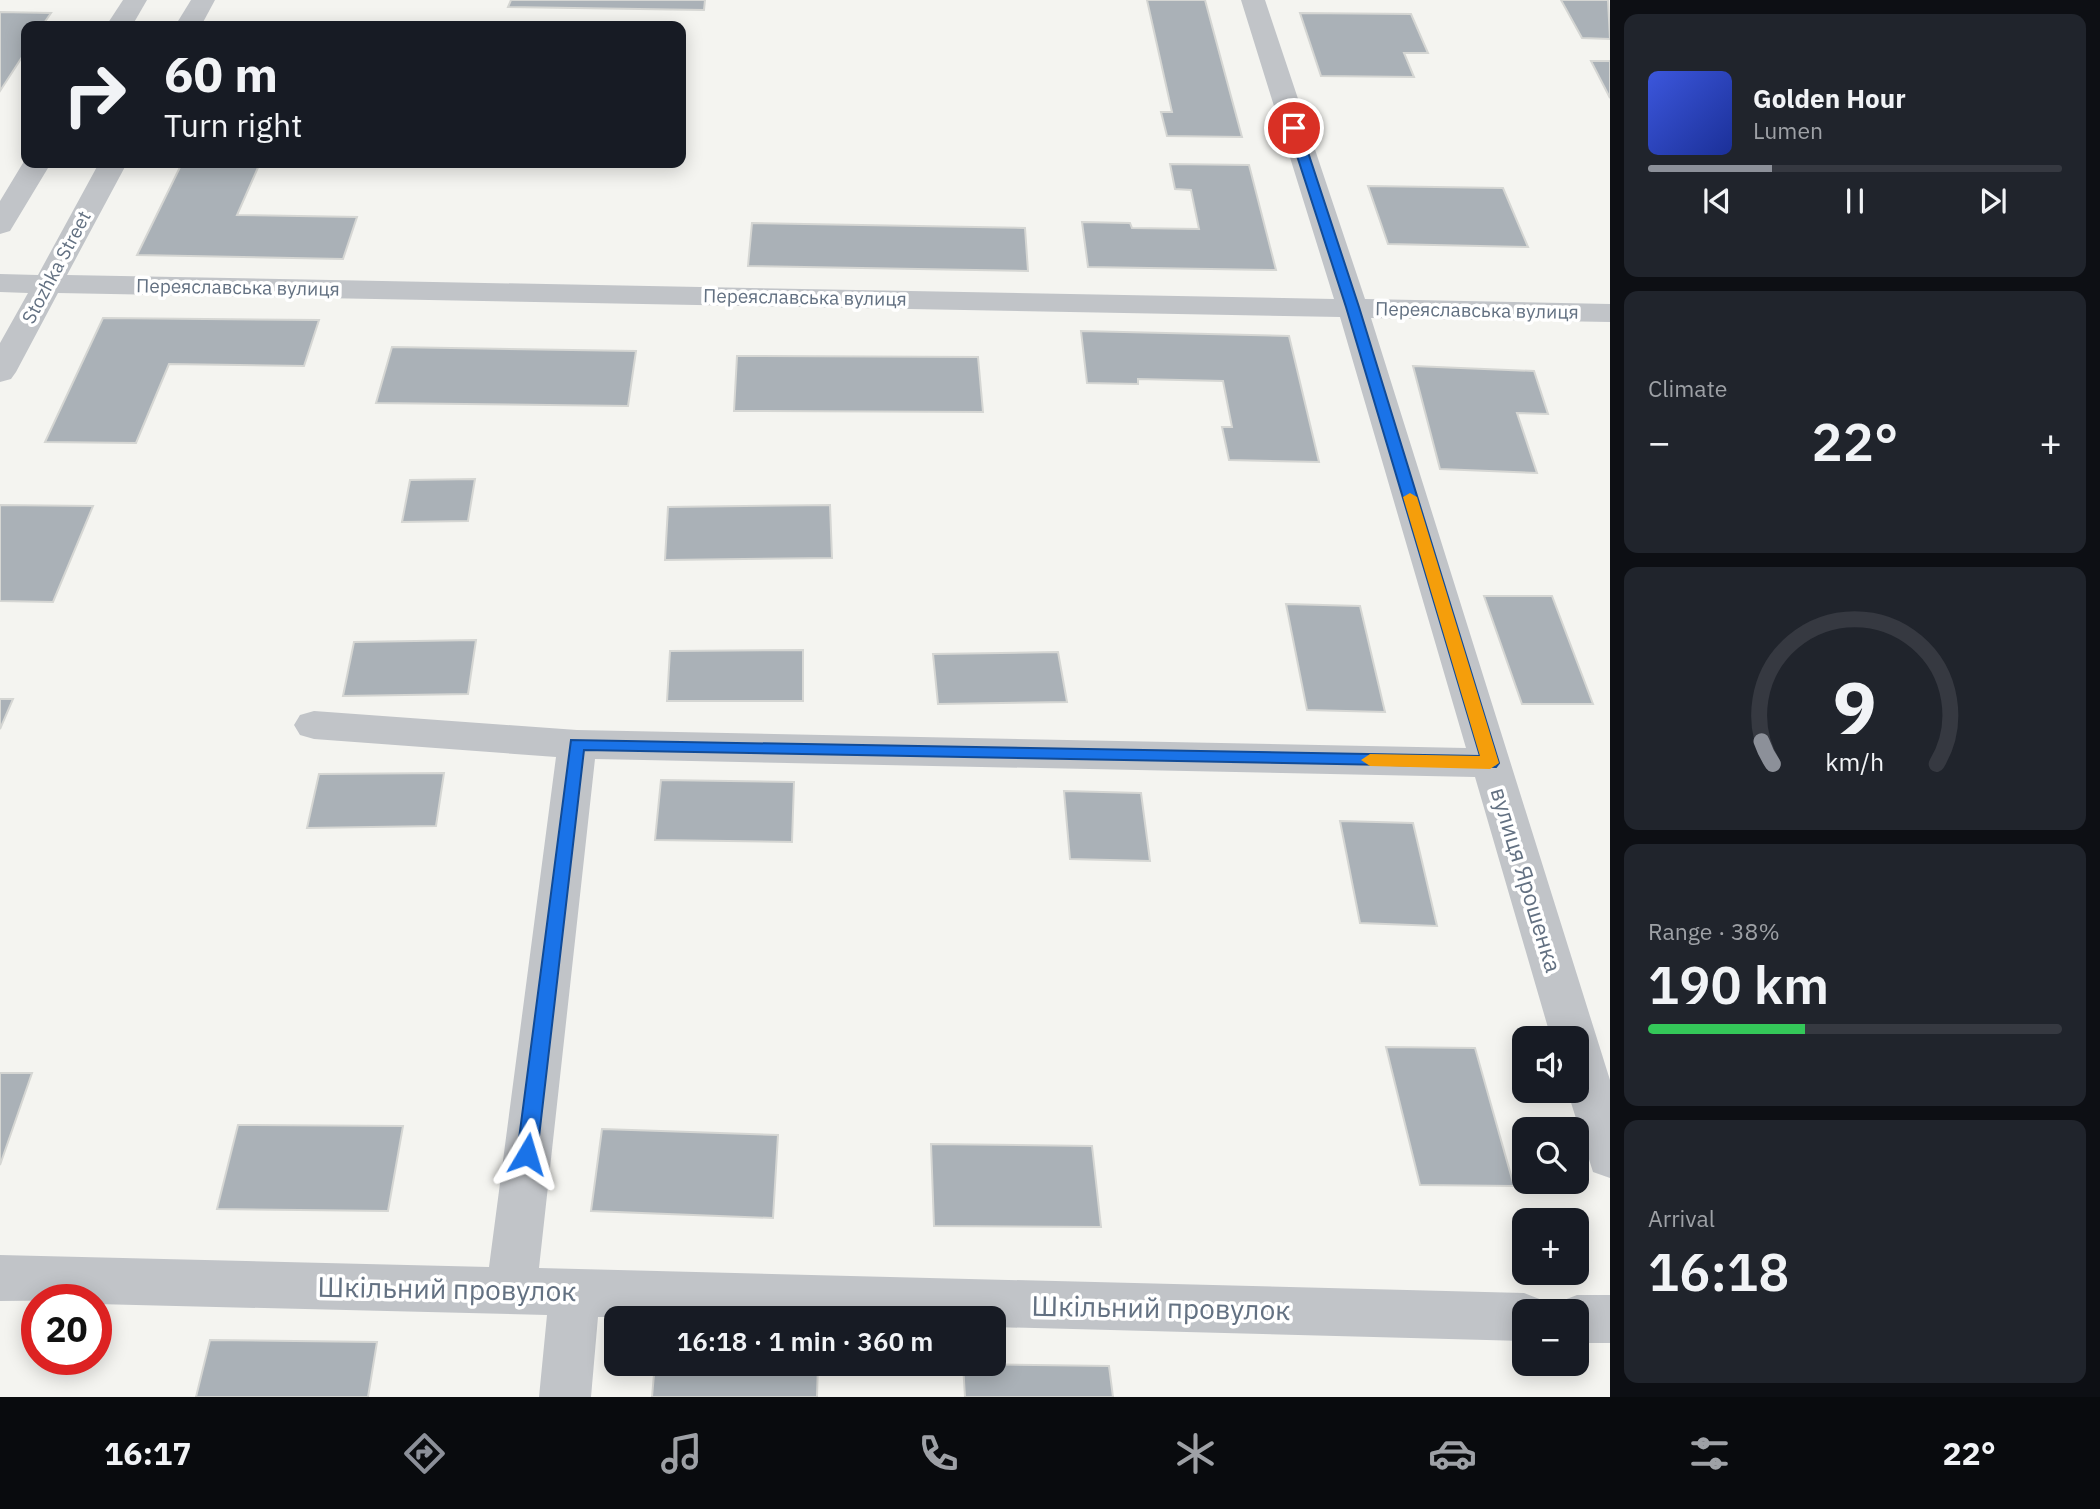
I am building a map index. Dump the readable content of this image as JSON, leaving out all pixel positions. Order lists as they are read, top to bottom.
{
  "streets": {
    "street": [
      "Stozhka Street",
      "Переяславська вулиця",
      "вулиця Ярошенка",
      "Шкільний провулок"
    ]
  },
  "crossings": [
    ["Stozhka Street", "Переяславська вулиця"],
    ["Переяславська вулиця", "вулиця Ярошенка"]
  ],
  "page": {
    "turn": ["60 m", "Turn right"],
    "song": ["Golden Hour", "Lumen"],
    "tile": [
      "Climate",
      ["Range · 38%", "190 km"],
      ["Arrival", "16:18"]
    ],
    "heat": ["−", "22°", "+"],
    "map_buttons": ["+", "−"],
    "limit": "20",
    "trip": "16:18 · 1 min · 360 m",
    "tabs": ["16:17", "22°"],
    "gauge": ["9", "km/h"]
  }
}
